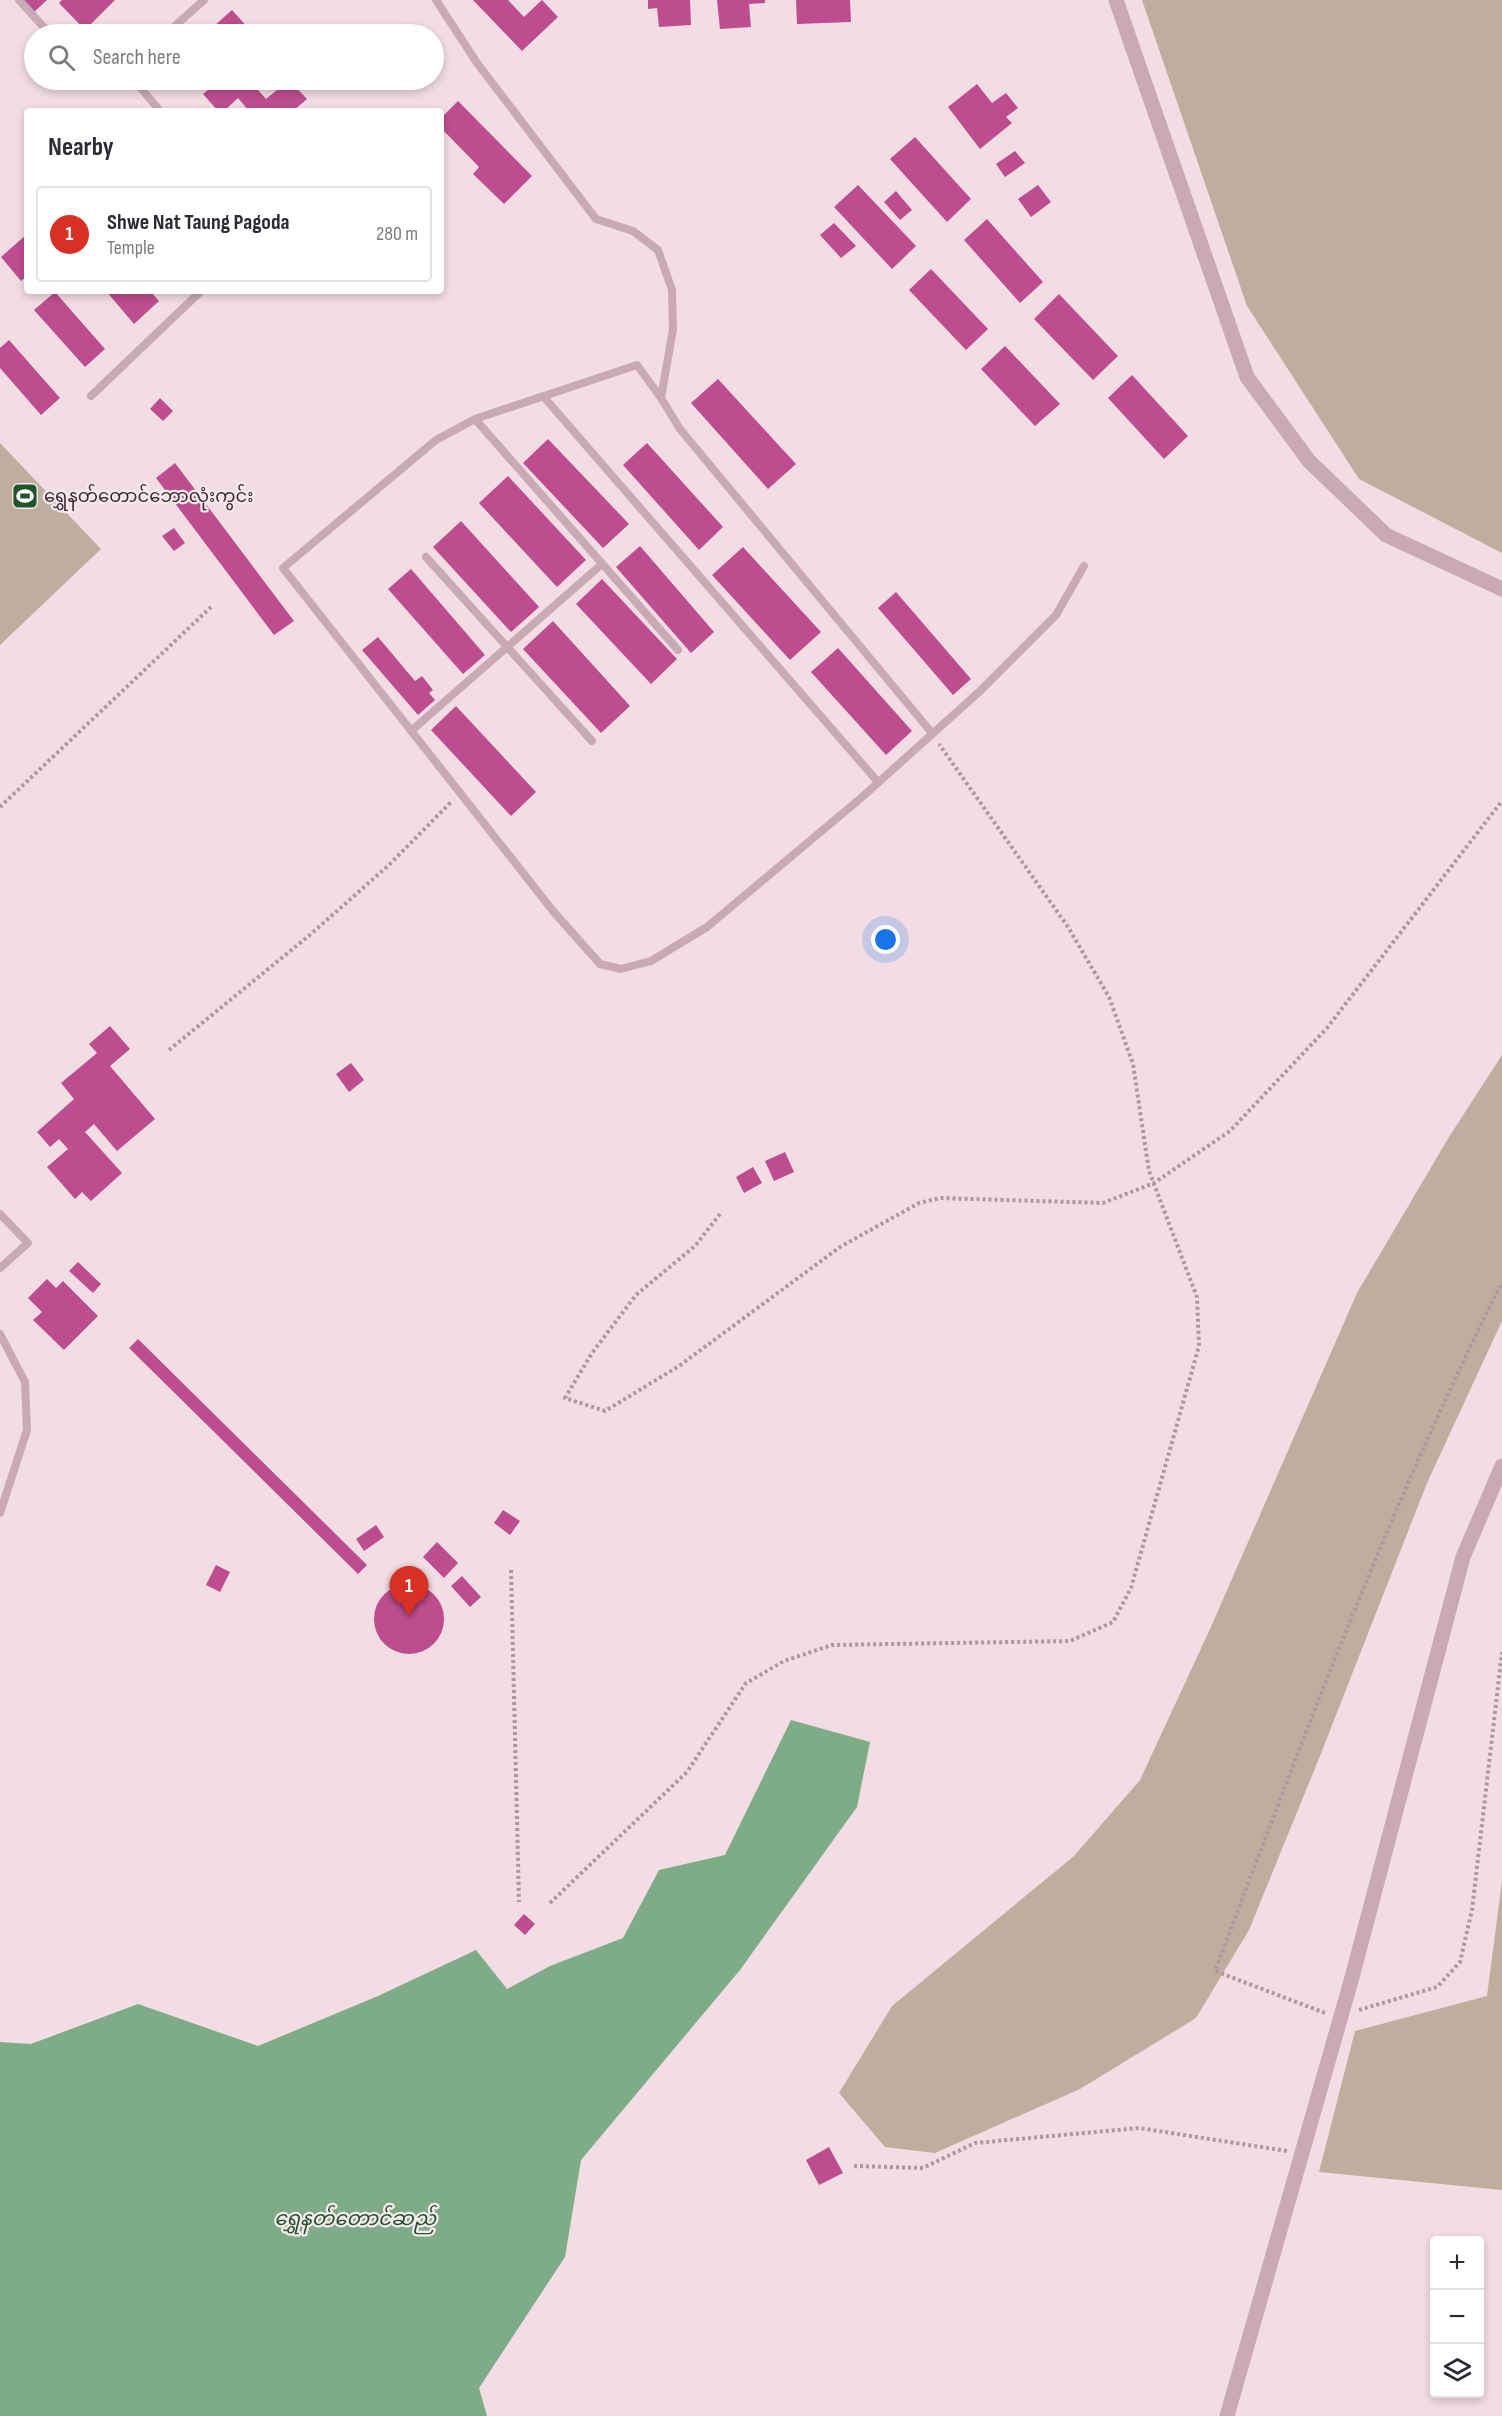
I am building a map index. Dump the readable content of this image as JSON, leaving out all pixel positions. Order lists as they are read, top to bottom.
{
  "water": ["ရွှေနတ်တောင်ဆည်"],
  "places": {
    "sports": ["ရွှေနတ်တောင်ဘောလုံးကွင်း"]
  },
  "page": {
    "search": "Search here",
    "heading": "Nearby",
    "list": [
      {
        "mark": "1",
        "name": "Shwe Nat Taung Pagoda",
        "note": "Temple",
        "value": "280 m"
      }
    ],
    "pins": "1",
    "map_buttons": ["+", "−"]
  }
}
